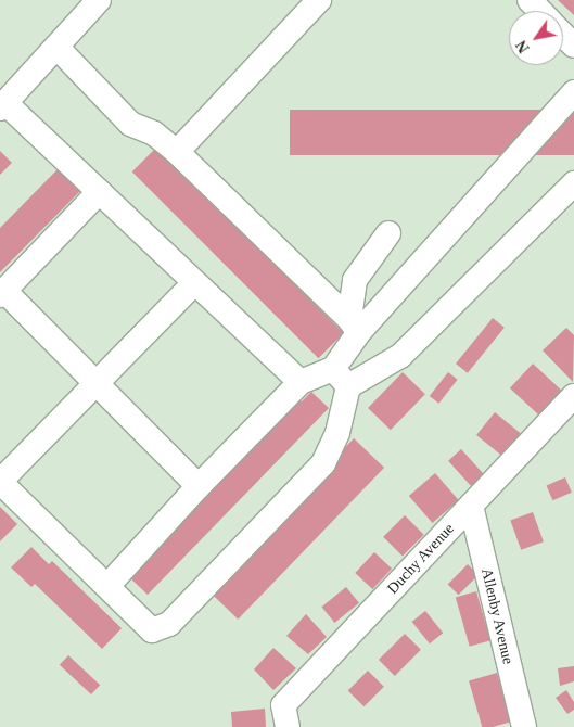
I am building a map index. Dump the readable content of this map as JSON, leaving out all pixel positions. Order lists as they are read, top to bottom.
{
  "streets": {
    "street": ["Duchy Avenue", "Allenby Avenue"]
  },
  "crossings": [
    ["Duchy Avenue", "Allenby Avenue"]
  ],
  "north": "bottom left"
}
